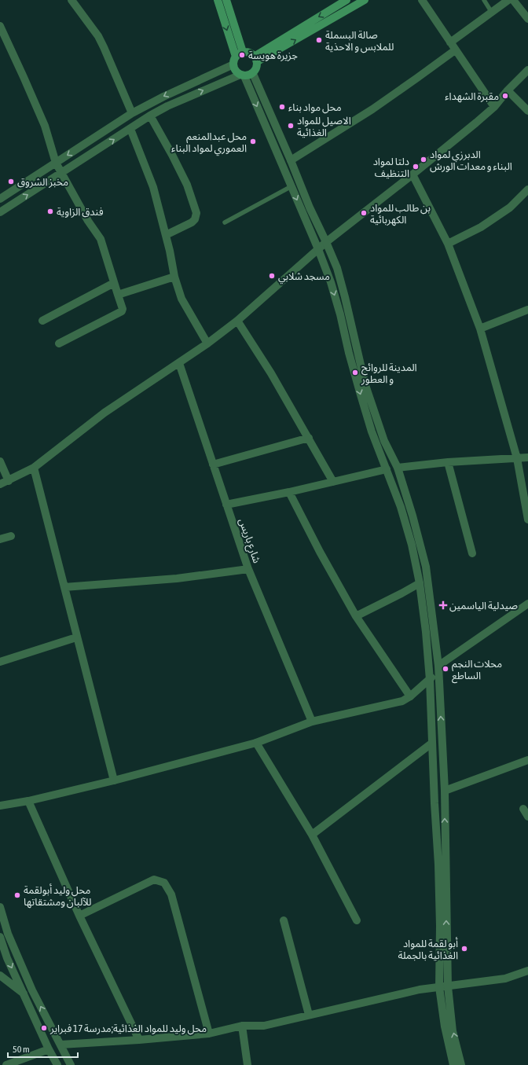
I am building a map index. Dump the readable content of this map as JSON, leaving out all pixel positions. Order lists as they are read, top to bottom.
{
  "streets": {
    "street": ["شارع باريس"]
  },
  "places": {
    "other": [
      "صالة البسملة للملابس و الاحذية",
      "جزيرة هويسة",
      "مقبرة الشهداء",
      "محل مواد بناء",
      "الاصيل للمواد الغذائية",
      "محل عبدالمنعم العموري لمواد البناء",
      "الدبرزي لمواد البناء و معدات الورش",
      "دلتا لمواد التنظيف",
      "مخبز الشروق",
      "فندق الزاوية",
      "بن طالب للمواد الكهربائية",
      "مسجد شلابي",
      "المدينة للروائح و العطور",
      "محلات النجم الساطع",
      "محل وليد أبولقمة للآلبان ومشتقاتها",
      "أبو لقمة للمواد الغذائية بالجملة",
      "محل وليد للمواد الغذائية;مدرسة 17 فبراير"
    ],
    "health": ["صيدلية الياسمين"]
  },
  "scale_bar": "50 m"
}
